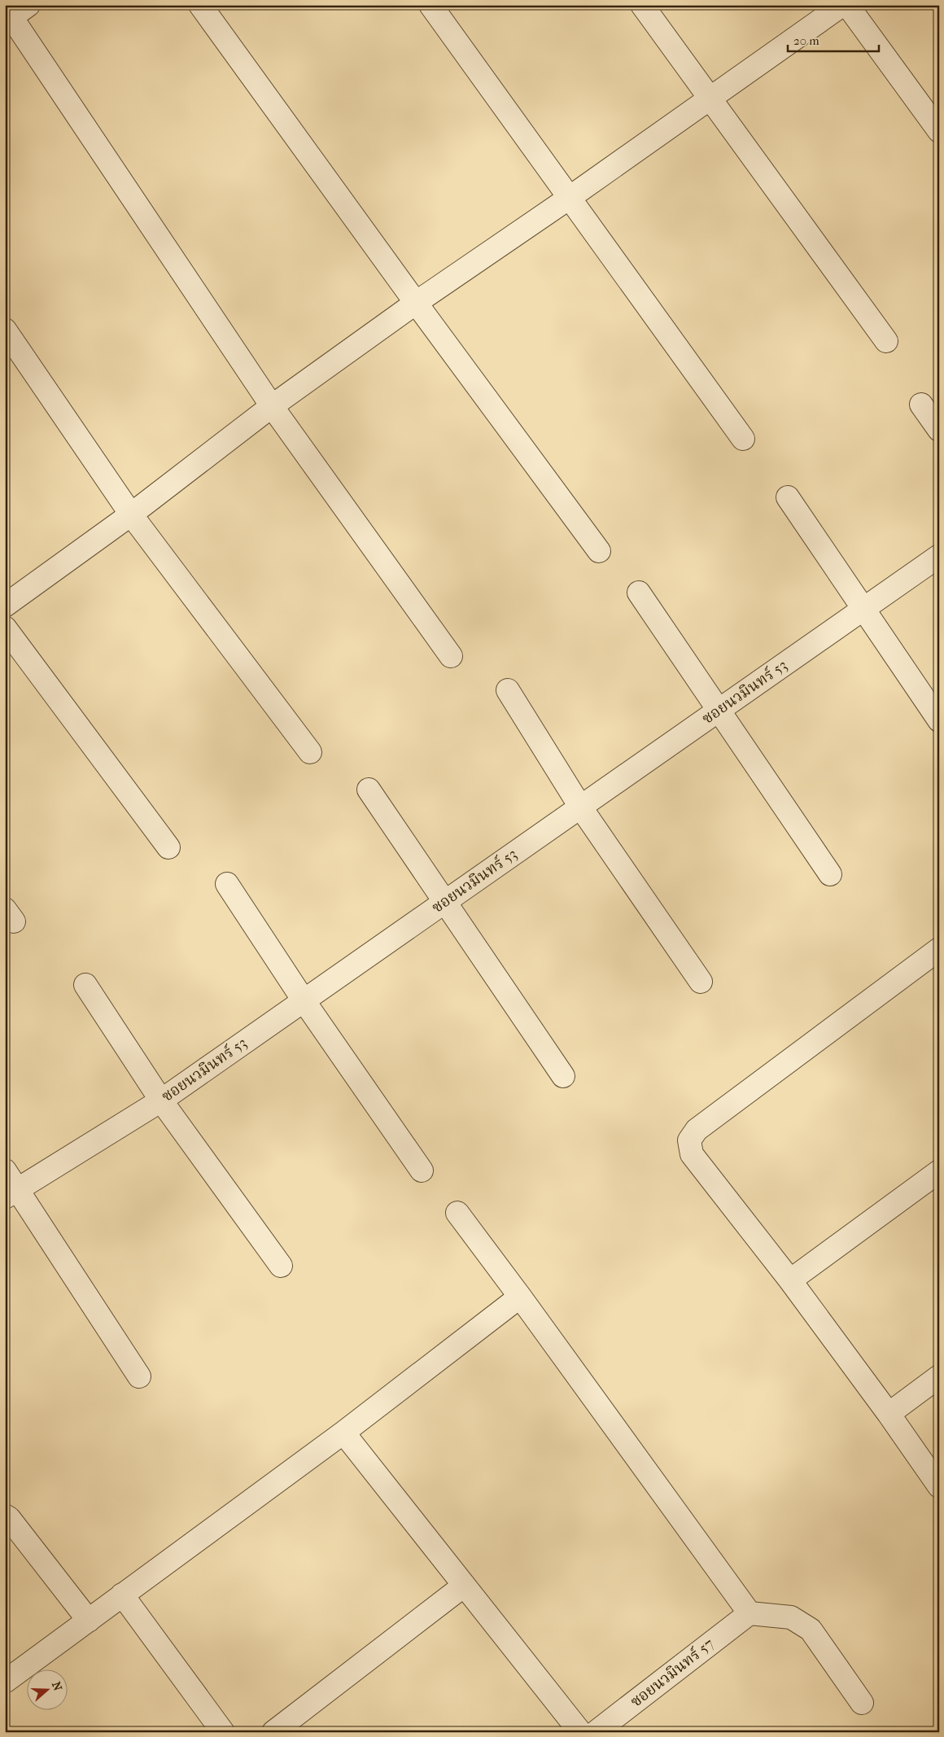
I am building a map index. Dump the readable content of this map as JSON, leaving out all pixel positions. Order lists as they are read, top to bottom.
{
  "streets": {
    "street": ["ซอยนวมินทร์ 53", "ซอยนวมินทร์ 57"]
  },
  "scale_bar": "20 m",
  "north": "right"
}
